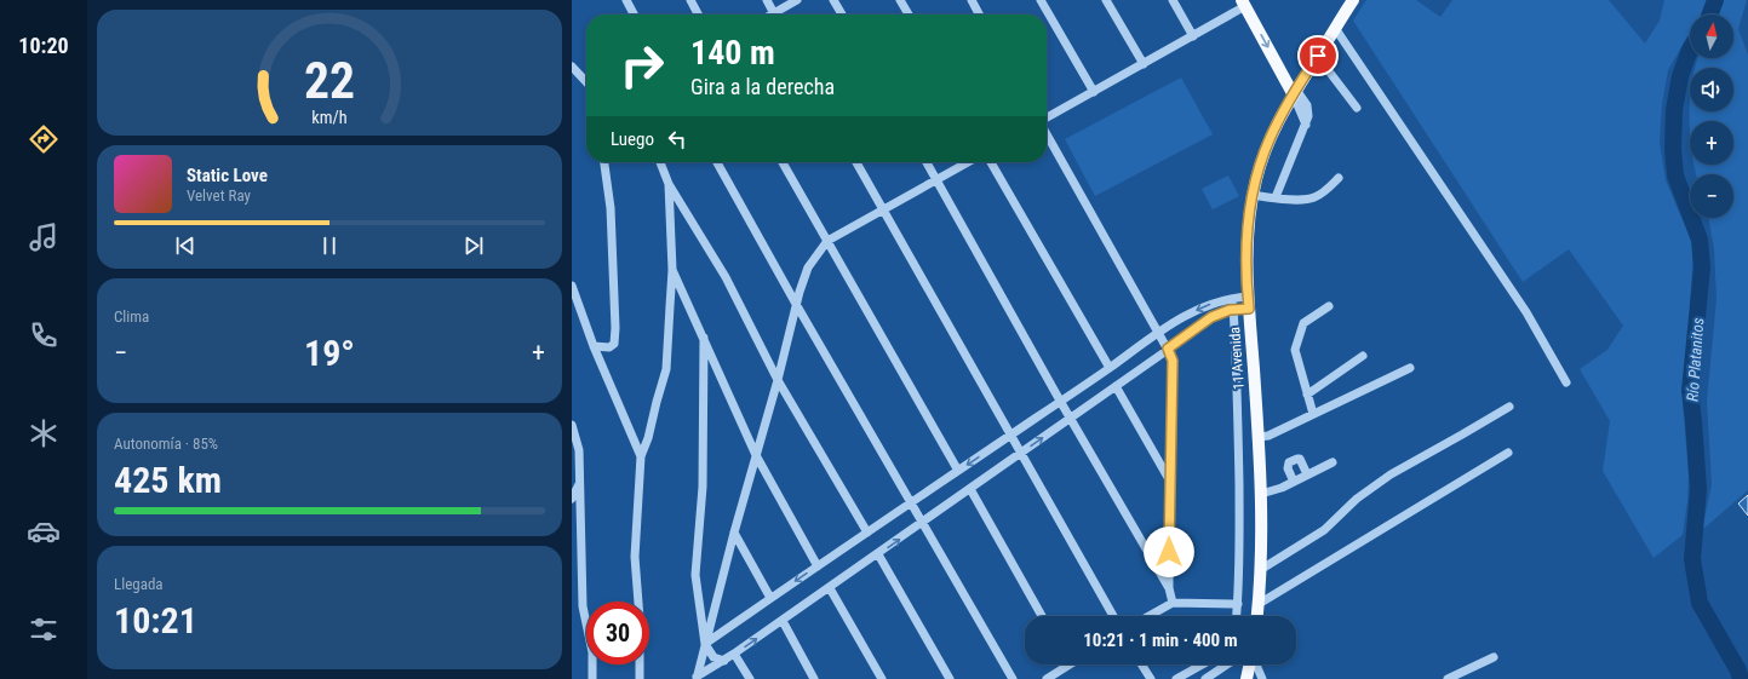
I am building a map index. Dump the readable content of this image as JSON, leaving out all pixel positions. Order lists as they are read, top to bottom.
{
  "streets": {
    "main road": ["11 Avenida"]
  },
  "water": ["Río Platanitos"],
  "north": "top",
  "page": {
    "tabs": "10:20",
    "map_buttons": ["+", "−"],
    "turn": ["140 m", "Gira a la derecha"],
    "then": "Luego",
    "song": ["Static Love", "Velvet Ray"],
    "tile": [
      "Clima",
      ["Autonomía · 85%", "425 km"],
      ["Llegada", "10:21"]
    ],
    "heat": ["−", "19°", "+"],
    "limit": "30",
    "trip": "10:21 · 1 min · 400 m",
    "gauge": ["22", "km/h"]
  }
}
